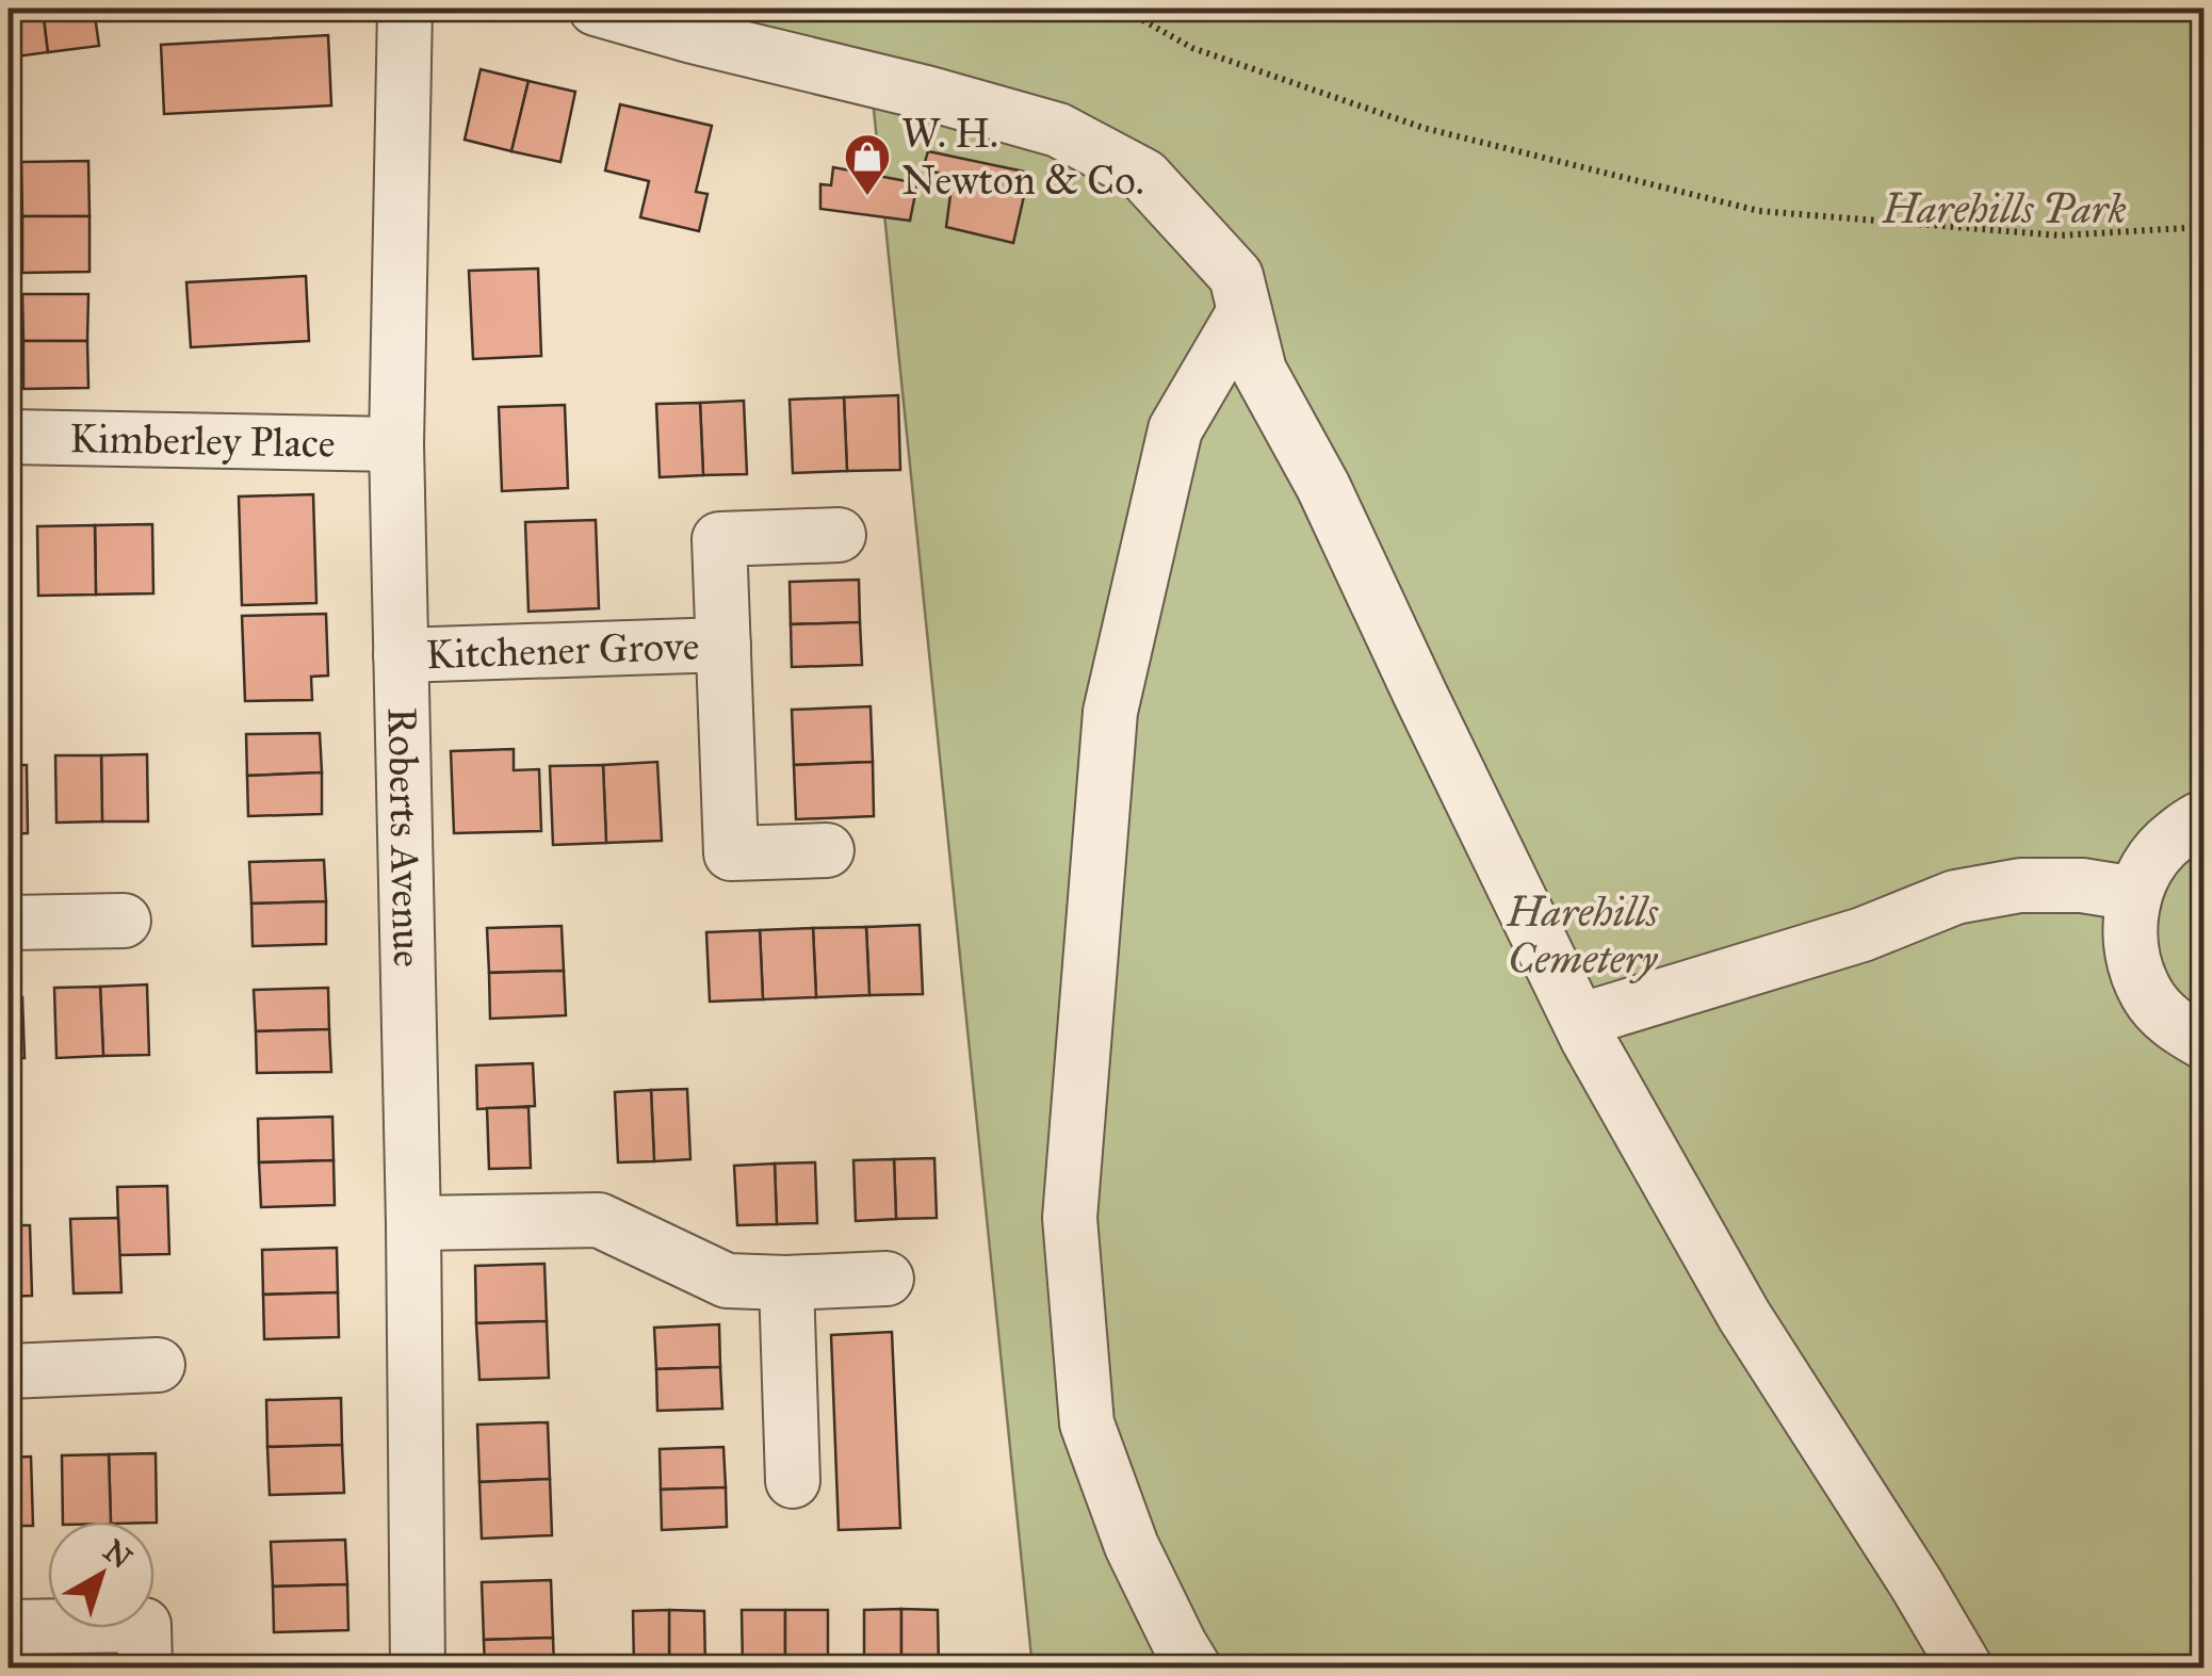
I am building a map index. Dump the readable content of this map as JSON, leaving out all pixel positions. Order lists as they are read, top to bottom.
{
  "streets": {
    "street": ["Kimberley Place", "Kitchener Grove", "Roberts Avenue"]
  },
  "crossings": [
    ["Kimberley Place", "Roberts Avenue"],
    ["Kitchener Grove", "Roberts Avenue"]
  ],
  "parks": ["Harehills Park", "Harehills Cemetery"],
  "places": {
    "shop": ["W. H. Newton & Co."]
  },
  "north": "top right"
}
